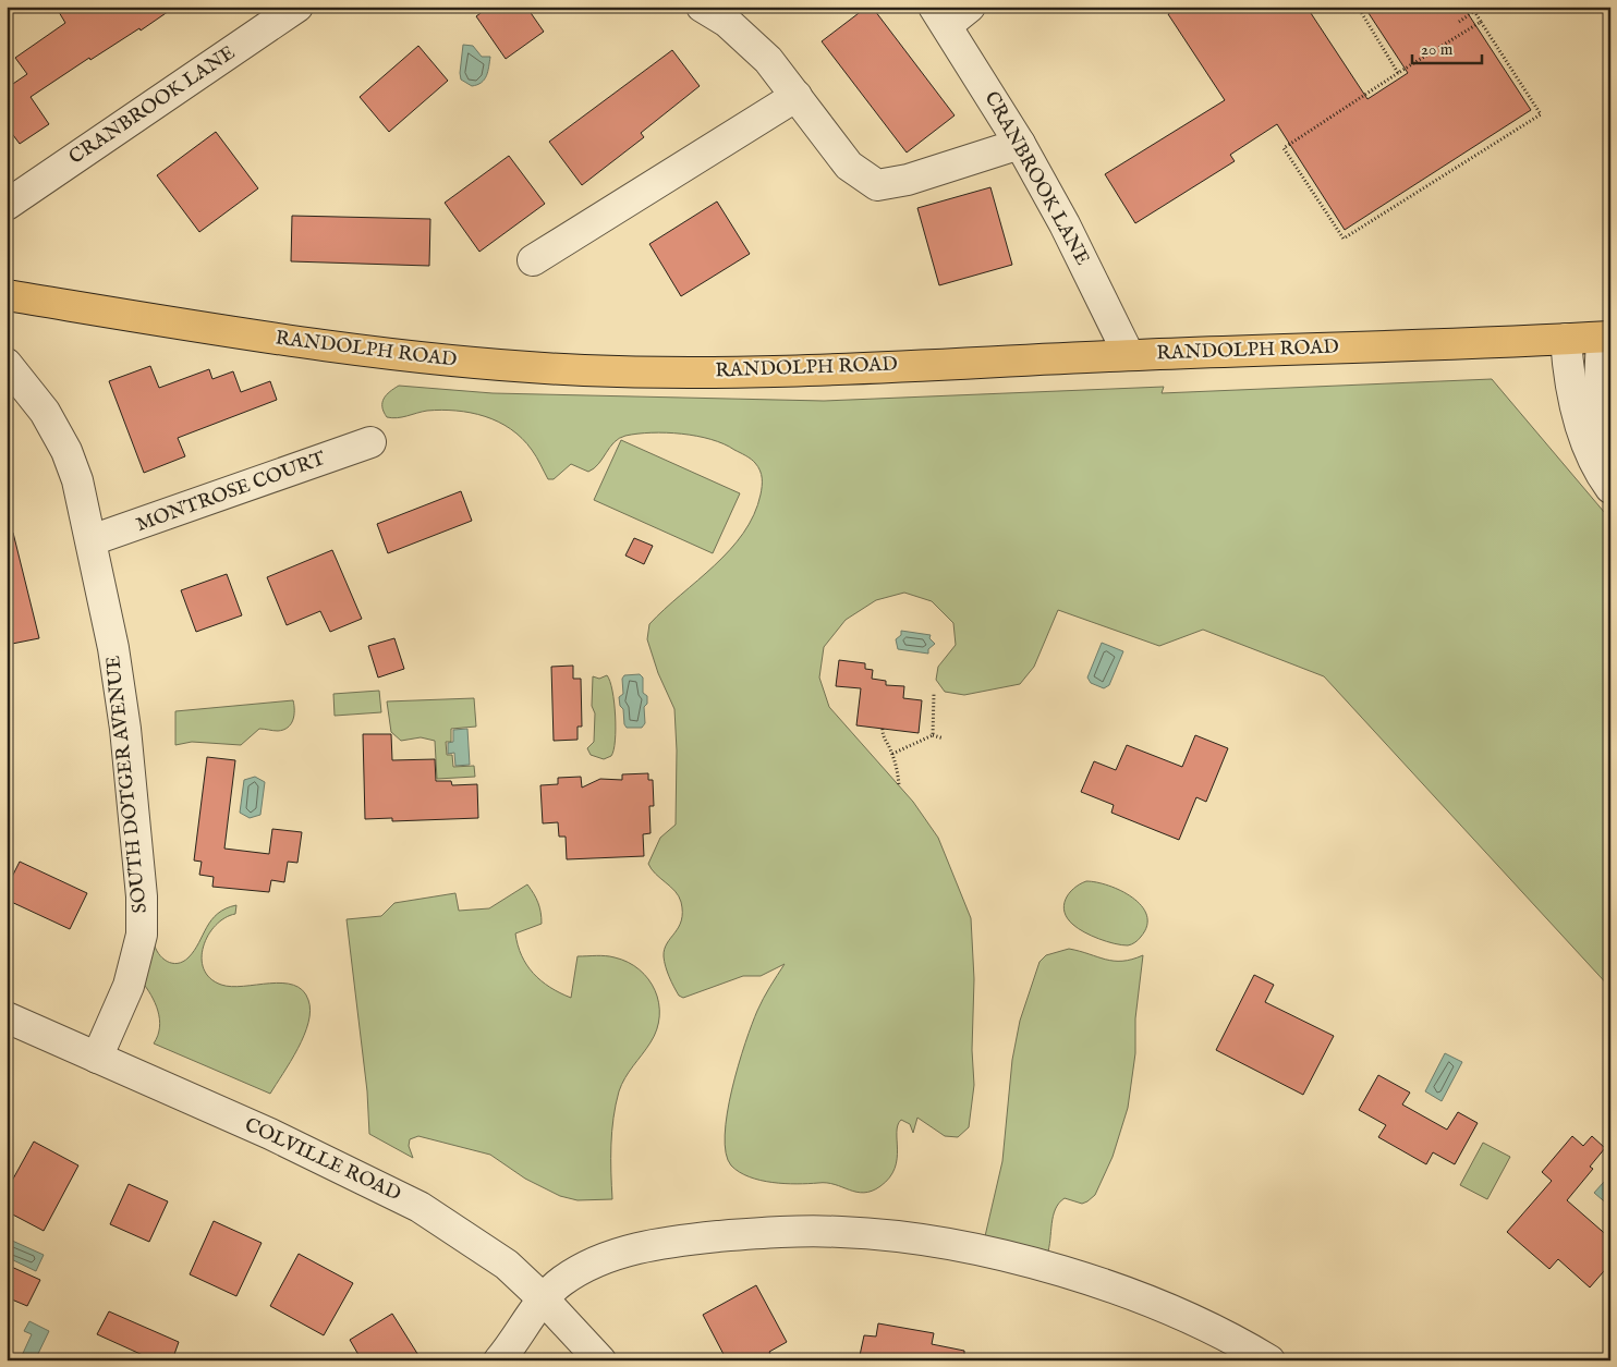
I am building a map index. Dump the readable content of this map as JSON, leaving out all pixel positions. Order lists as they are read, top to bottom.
{
  "streets": {
    "main road": ["RANDOLPH ROAD"],
    "street": [
      "CRANBROOK LANE",
      "MONTROSE COURT",
      "SOUTH DOTGER AVENUE",
      "COLVILLE ROAD"
    ]
  },
  "crossings": [
    ["CRANBROOK LANE", "RANDOLPH ROAD"],
    ["MONTROSE COURT", "SOUTH DOTGER AVENUE"],
    ["SOUTH DOTGER AVENUE", "COLVILLE ROAD"]
  ],
  "scale_bar": "20 m"
}
